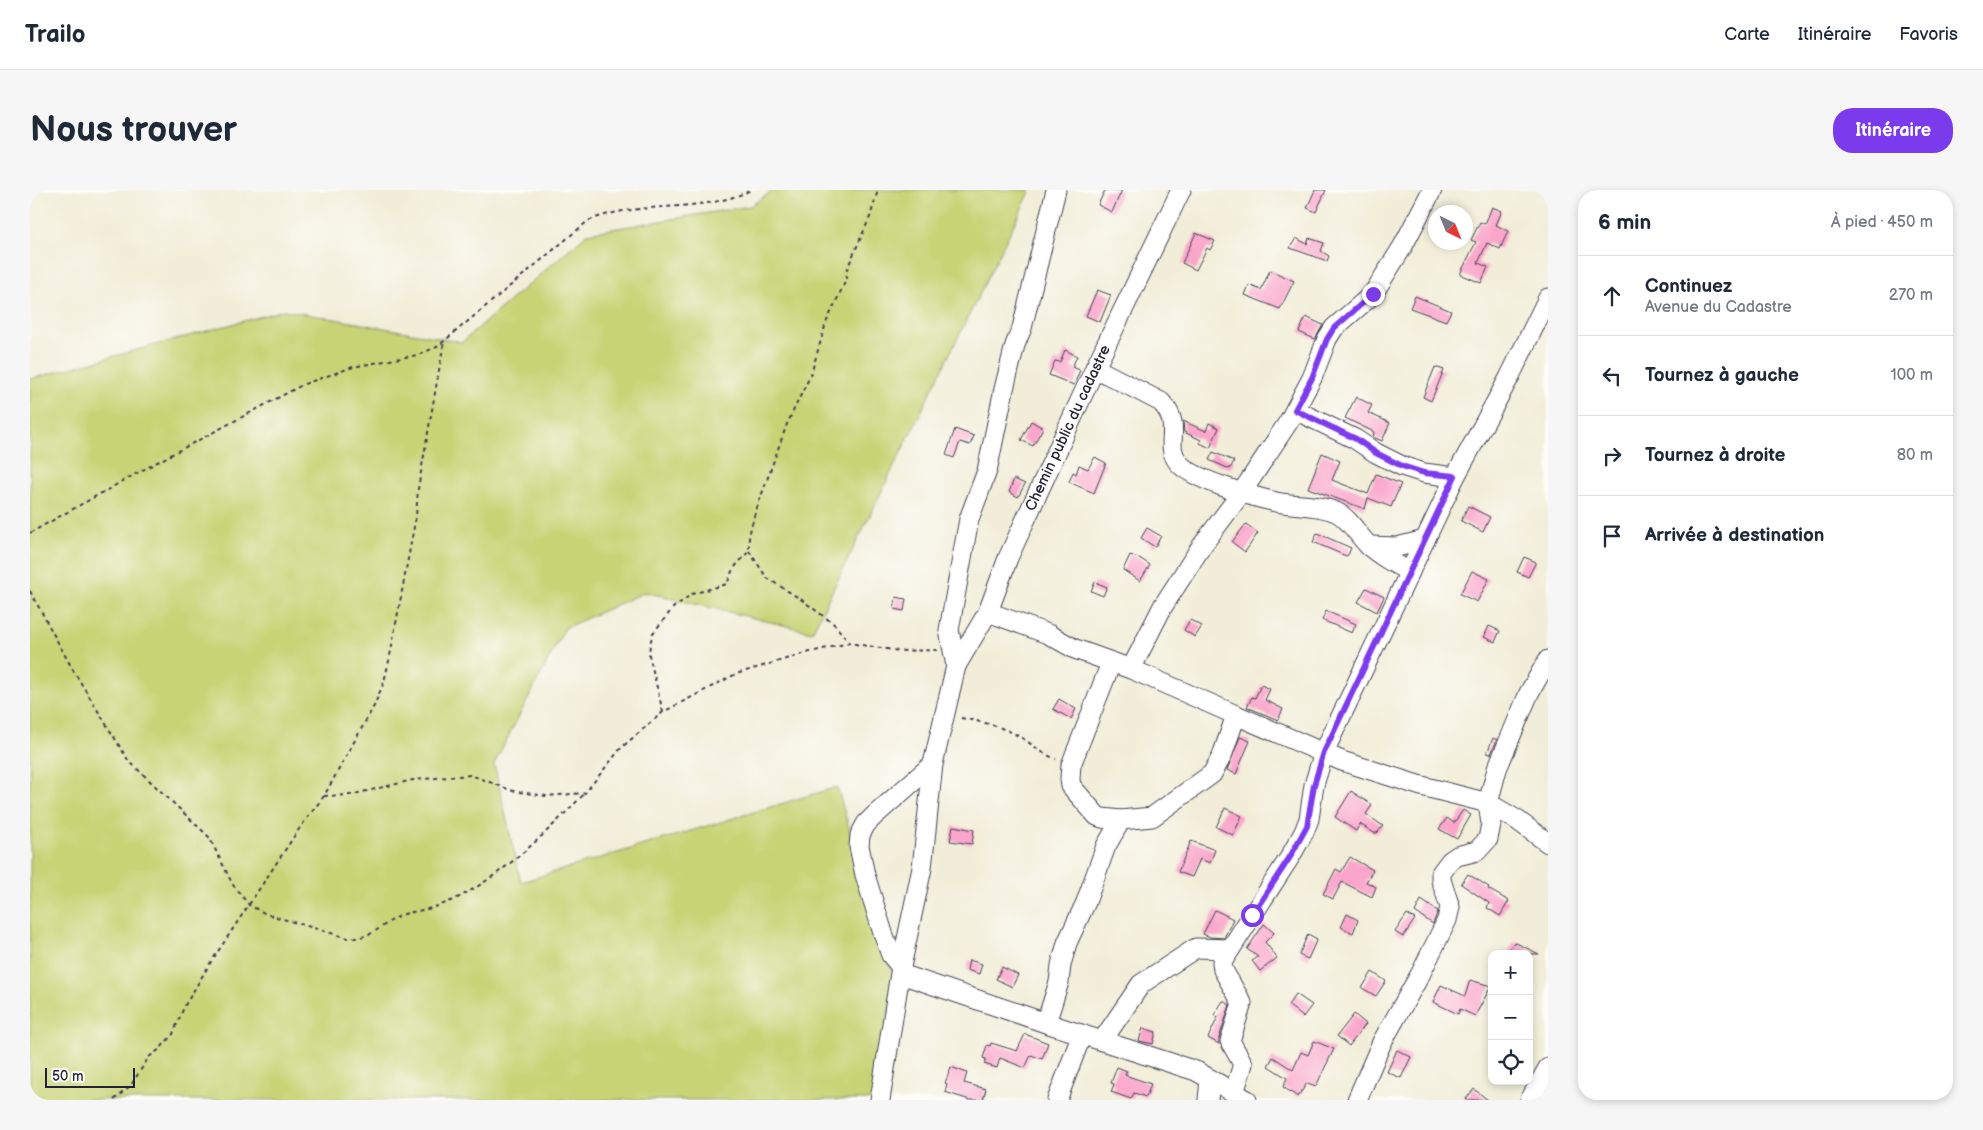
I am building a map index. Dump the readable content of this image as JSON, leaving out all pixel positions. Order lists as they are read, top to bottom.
{
  "streets": {
    "street": ["Chemin public du cadastre"]
  },
  "scale_bar": "50 m",
  "north": "bottom right",
  "page": {
    "header": "Trailo",
    "nav": ["Carte", "Itinéraire", "Favoris"],
    "buttons": "Itinéraire",
    "title": "Nous trouver",
    "heading": ["6 min", "À pied · 450 m"],
    "list": [
      ["Continuez", "Avenue du Cadastre", "270 m"],
      ["Tournez à gauche", "100 m"],
      ["Tournez à droite", "80 m"],
      "Arrivée à destination"
    ],
    "map_buttons": ["+", "−"],
    "scale": "50 m"
  }
}
